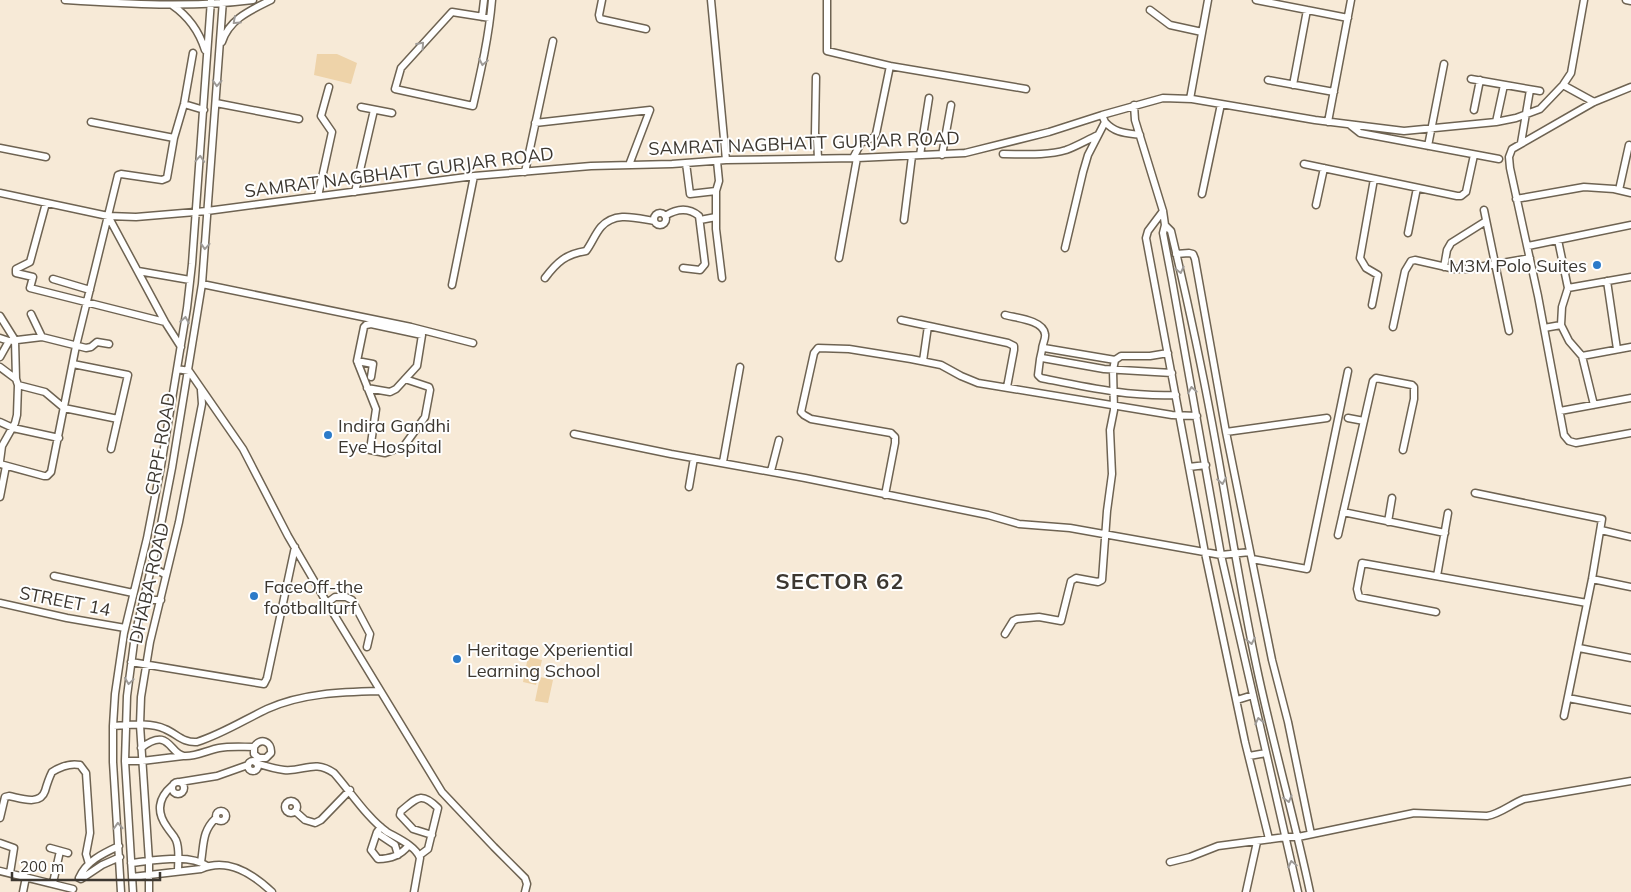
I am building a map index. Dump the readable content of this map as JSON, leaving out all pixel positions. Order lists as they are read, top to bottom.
{
  "streets": {
    "street": [
      "SAMRAT NAGBHATT GURJAR ROAD",
      "CRPF ROAD",
      "DHABA ROAD",
      "STREET 14"
    ]
  },
  "crossings": [
    ["SAMRAT NAGBHATT GURJAR ROAD", "CRPF ROAD"]
  ],
  "districts": ["SECTOR 62"],
  "places": [
    "M3M Polo Suites",
    "Indira Gandhi Eye Hospital",
    "FaceOff-the footballturf",
    "Heritage Xperiential Learning School"
  ],
  "scale_bar": "200 m"
}
